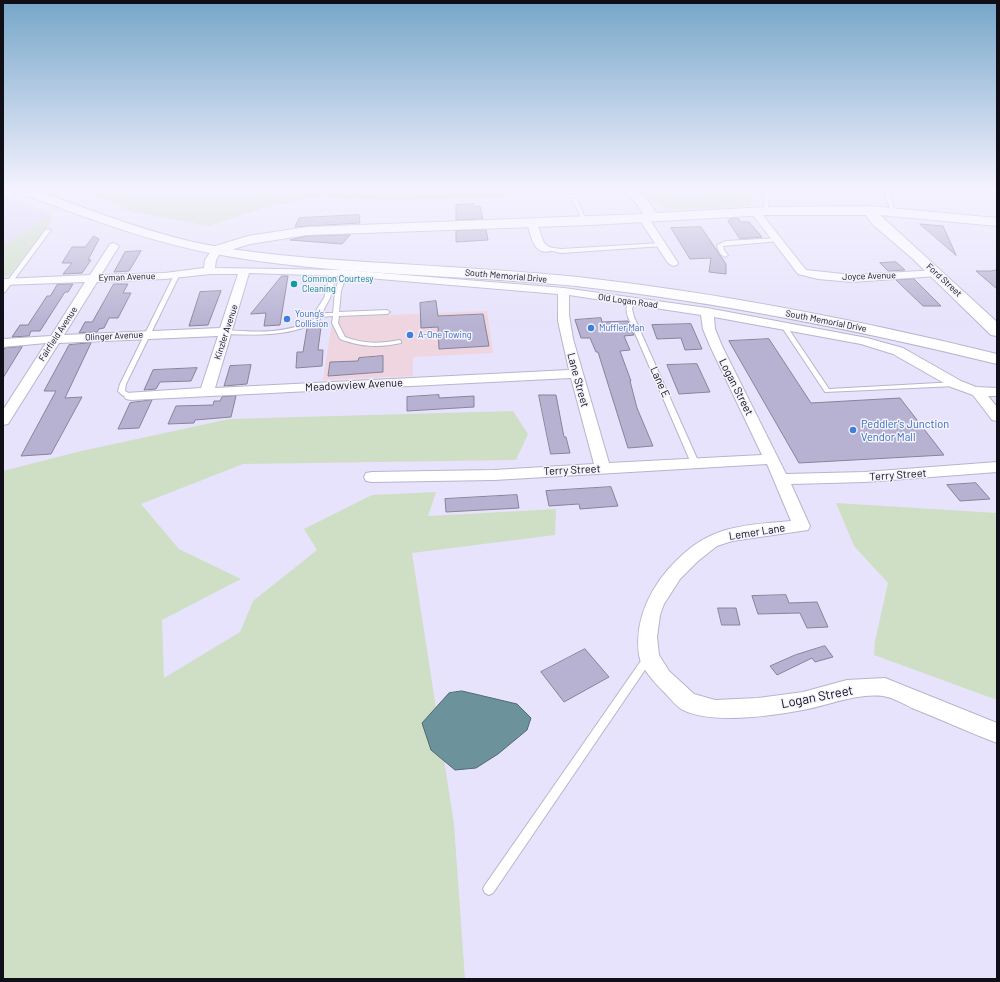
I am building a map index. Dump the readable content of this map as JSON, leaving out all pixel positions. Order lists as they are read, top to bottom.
{
  "streets": {
    "main road": ["South Memorial Drive", "Ford Street"],
    "street": [
      "Joyce Avenue",
      "Eyman Avenue",
      "Old Logan Road",
      "Kinzler Avenue",
      "Fairfield Avenue",
      "Olinger Avenue",
      "Lane Street",
      "Meadowview Avenue",
      "Logan Street",
      "Terry Street",
      "Lemer Lane"
    ],
    "lane": ["Lane E"]
  },
  "crossings": [
    ["Joyce Avenue", "Ford Street"],
    ["Eyman Avenue", "Old Logan Road"],
    ["Eyman Avenue", "Kinzler Avenue"],
    ["Eyman Avenue", "Fairfield Avenue"],
    ["Old Logan Road", "Kinzler Avenue"],
    ["Old Logan Road", "Lane Street"],
    ["Old Logan Road", "Lane E"],
    ["Old Logan Road", "Logan Street"],
    ["Kinzler Avenue", "Olinger Avenue"],
    ["Kinzler Avenue", "Meadowview Avenue"],
    ["Fairfield Avenue", "Olinger Avenue"],
    ["Lane Street", "Meadowview Avenue"],
    ["Lane Street", "Terry Street"],
    ["Lane E", "Terry Street"],
    ["Logan Street", "Terry Street"],
    ["Logan Street", "Lemer Lane"],
    ["Terry Street", "Lemer Lane"]
  ],
  "places": [
    "Common Courtesy Cleaning",
    "Young's Collision",
    "Muffler Man",
    "A-One Towing",
    "Peddler's Junction Vendor Mall"
  ]
}
